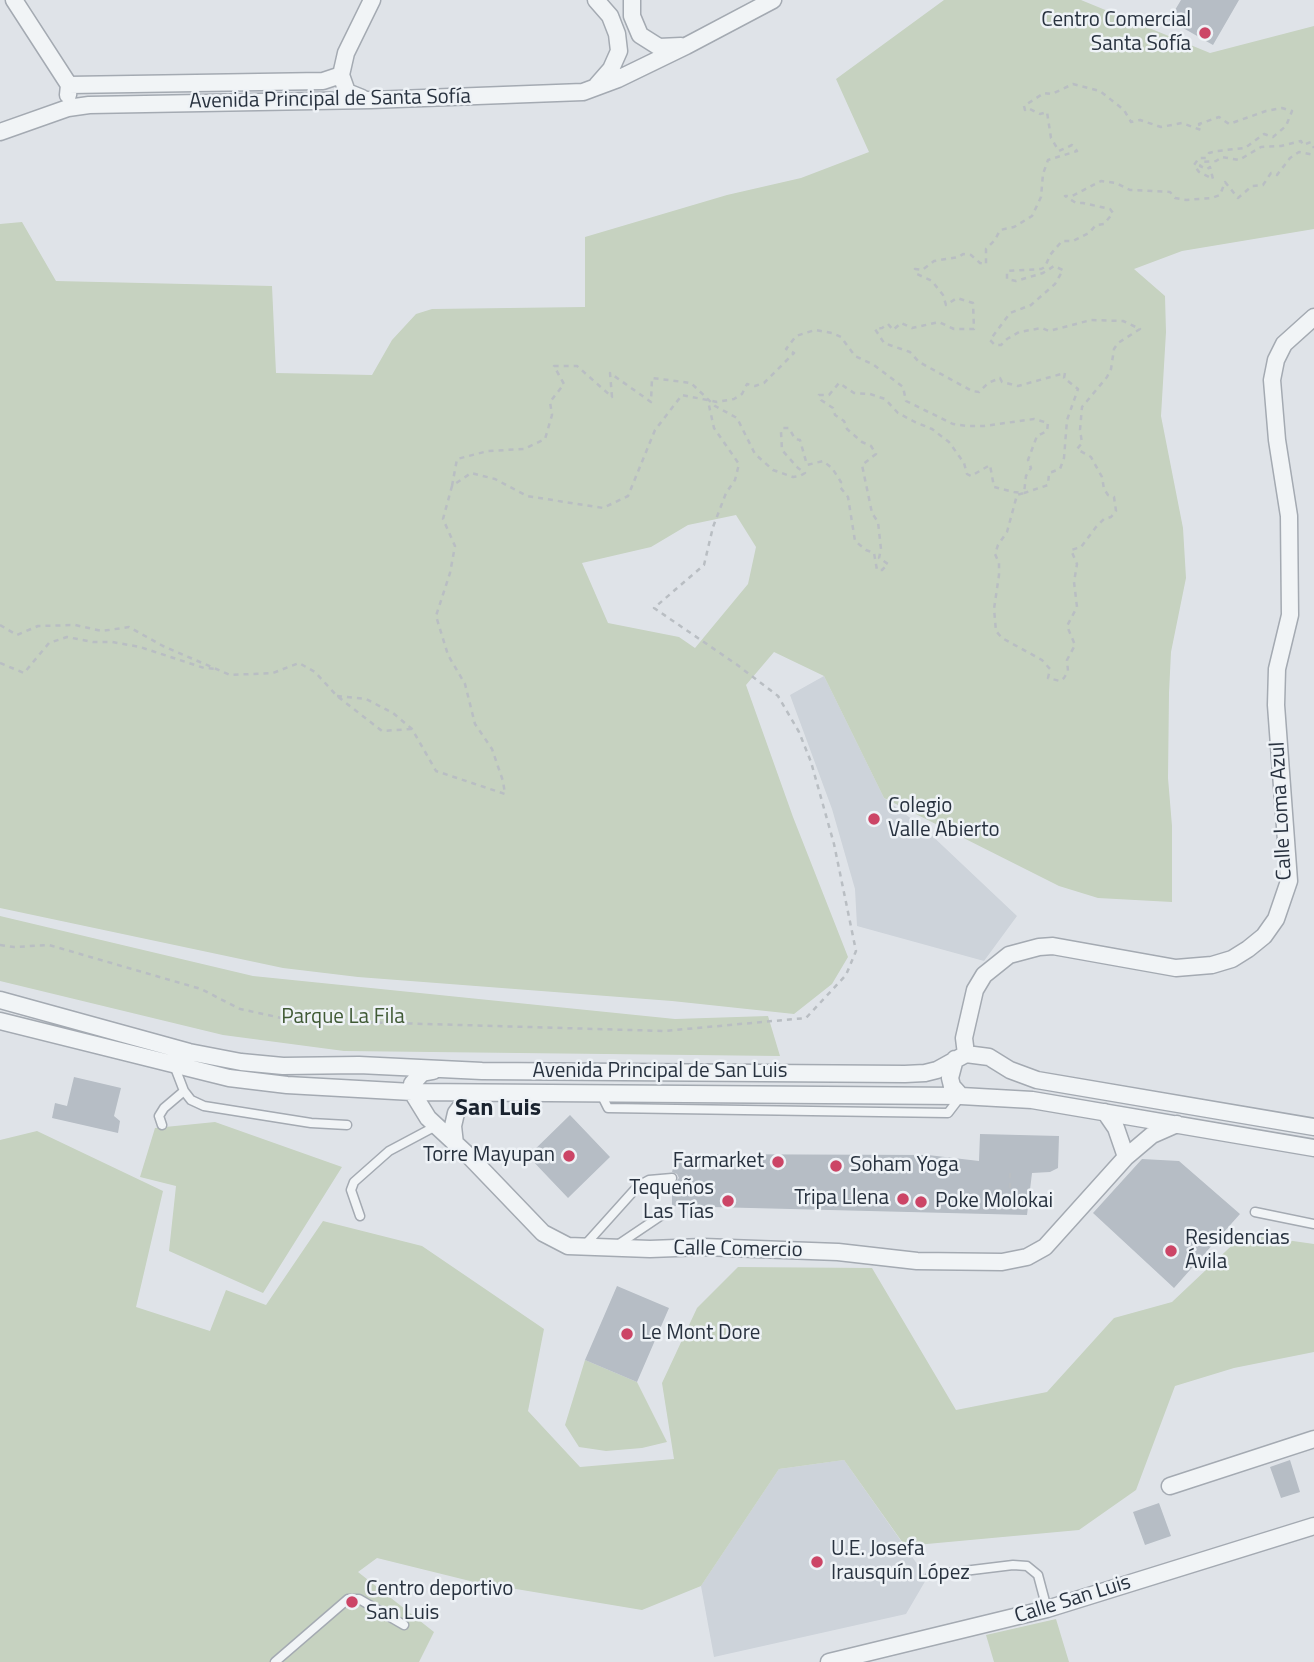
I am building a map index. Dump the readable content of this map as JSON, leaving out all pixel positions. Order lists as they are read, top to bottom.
{
  "streets": {
    "street": [
      "Avenida Principal de Santa Sofía",
      "Calle Loma Azul",
      "Avenida Principal de San Luis",
      "Calle Comercio",
      "Calle San Luis"
    ]
  },
  "crossings": [
    ["Calle Loma Azul", "Avenida Principal de San Luis"],
    ["Avenida Principal de San Luis", "Calle Comercio"]
  ],
  "districts": ["San Luis"],
  "parks": ["Parque La Fila"],
  "places": [
    "Centro Comercial Santa Sofía",
    "Colegio Valle Abierto",
    "Torre Mayupan",
    "Farmarket",
    "Soham Yoga",
    "Tripa Llena",
    "Tequeños Las Tías",
    "Poke Molokai",
    "Residencias Ávila",
    "Le Mont Dore",
    "U.E. Josefa Irausquín López",
    "Centro deportivo San Luis"
  ]
}
